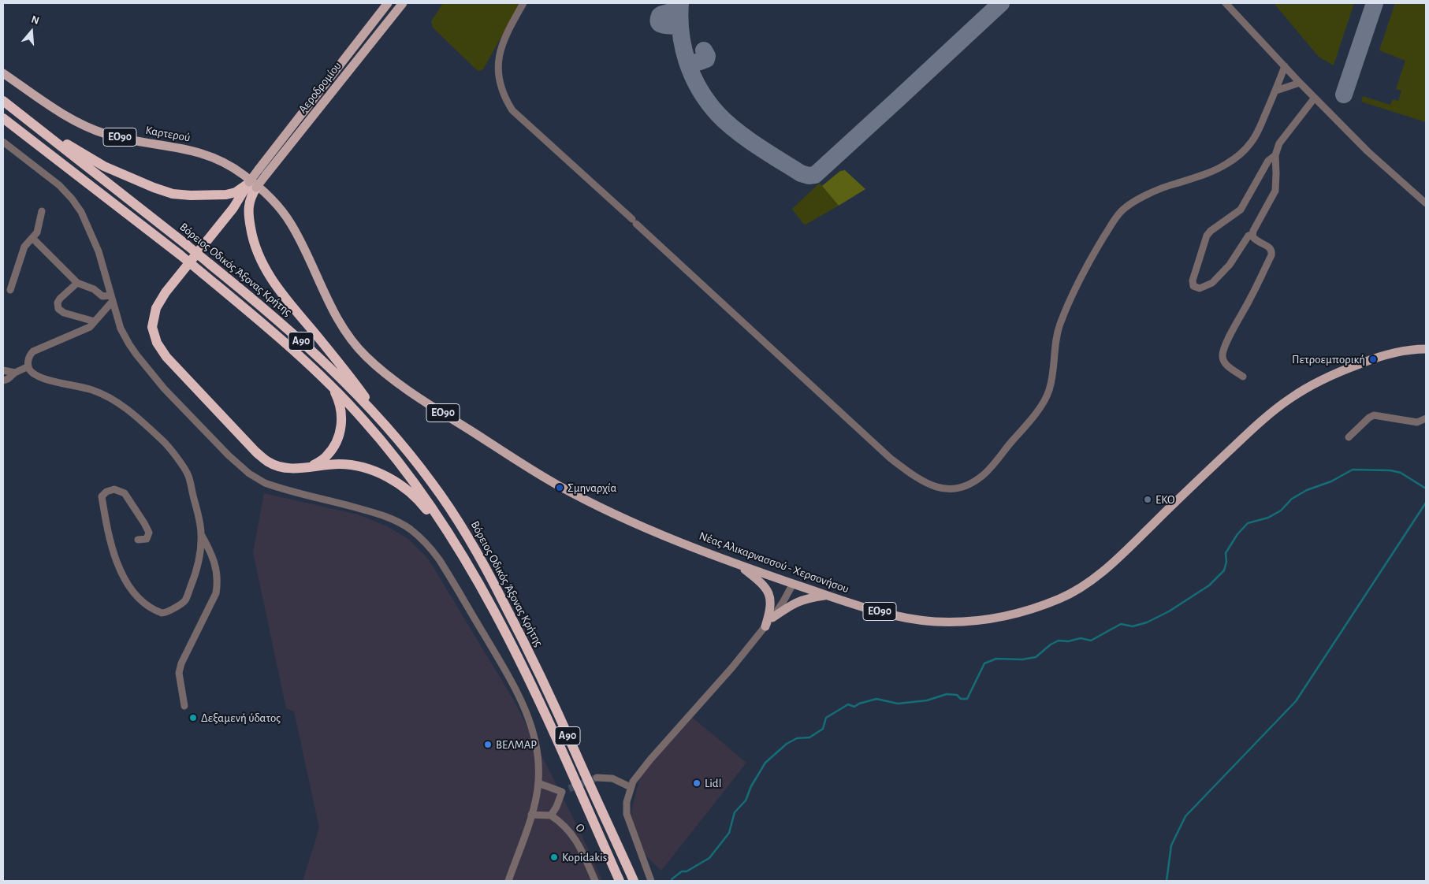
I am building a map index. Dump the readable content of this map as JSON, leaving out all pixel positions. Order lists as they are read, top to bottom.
{
  "streets": {
    "highway": ["Βόρειος Οδικός Άξονας Κρήτης", "Α90"],
    "main road": [
      "Αεροδρομίου",
      "Καρτερού",
      "ΕΟ90",
      "Νέας Αλικαρνασσού - Χερσονήσου"
    ],
    "street": ["Ο"]
  },
  "crossings": [
    ["Αεροδρομίου", "Καρτερού"],
    ["Αεροδρομίου", "Νέας Αλικαρνασσού - Χερσονήσου"],
    ["Καρτερού", "Νέας Αλικαρνασσού - Χερσονήσου"]
  ],
  "places": [
    "Πετροεμπορική",
    "Σμηναρχία",
    "EKO",
    "Δεξαμενή ύδατος",
    "ΒΕΛΜΑΡ",
    "Lidl",
    "Kopidakis"
  ],
  "north": "top"
}
